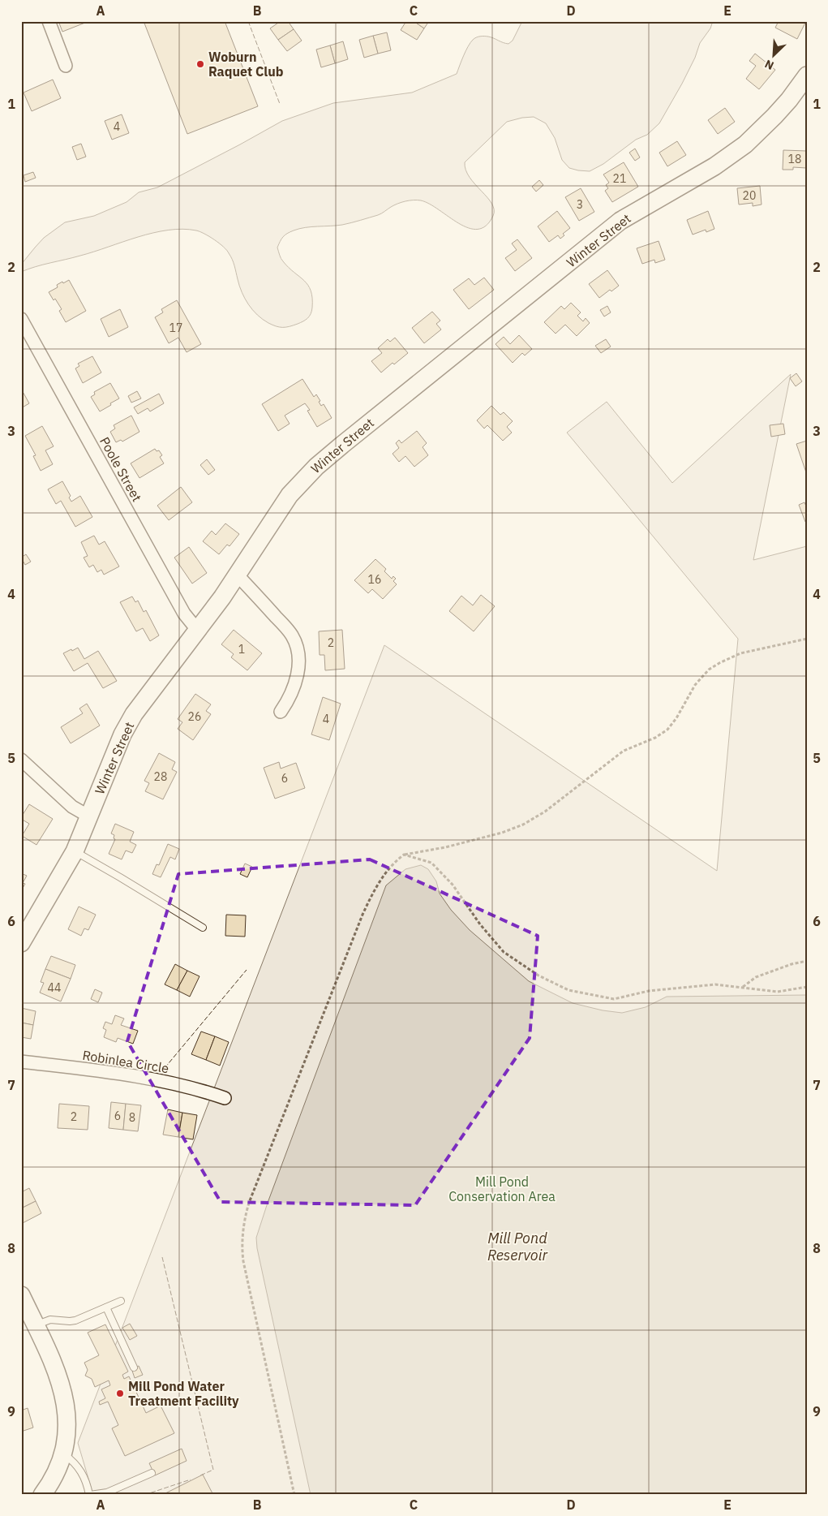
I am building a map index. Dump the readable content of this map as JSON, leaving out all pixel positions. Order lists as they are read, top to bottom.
{
  "streets": {
    "street": ["Winter Street", "Poole Street", "Robinlea Circle"]
  },
  "crossings": [
    ["Winter Street", "Poole Street"]
  ],
  "water": ["Mill Pond Reservoir"],
  "parks": ["Mill Pond Conservation Area"],
  "places": ["Woburn Raquet Club", "Mill Pond Water Treatment Facility"],
  "house_numbers": [
    "4",
    "18",
    "21",
    "20",
    "3",
    "17",
    "16",
    "2",
    "1",
    "26",
    "4",
    "28",
    "6",
    "44",
    "6",
    "2",
    "8"
  ],
  "north": "bottom left",
  "grid": {
    "columns": [
      "A",
      "B",
      "C",
      "D",
      "E"
    ],
    "rows": [
      "1",
      "2",
      "3",
      "4",
      "5",
      "6",
      "7",
      "8",
      "9"
    ]
  }
}
